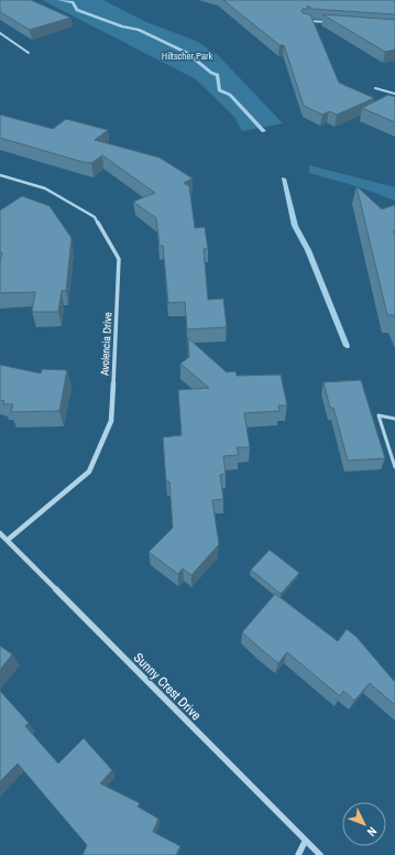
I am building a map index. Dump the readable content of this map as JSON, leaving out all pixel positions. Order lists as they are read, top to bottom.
{
  "streets": {
    "street": ["Avolencia Drive", "Sunny Crest Drive"]
  },
  "crossings": [
    ["Avolencia Drive", "Sunny Crest Drive"]
  ],
  "parks": ["Hiltscher Park"],
  "north": "bottom right"
}
